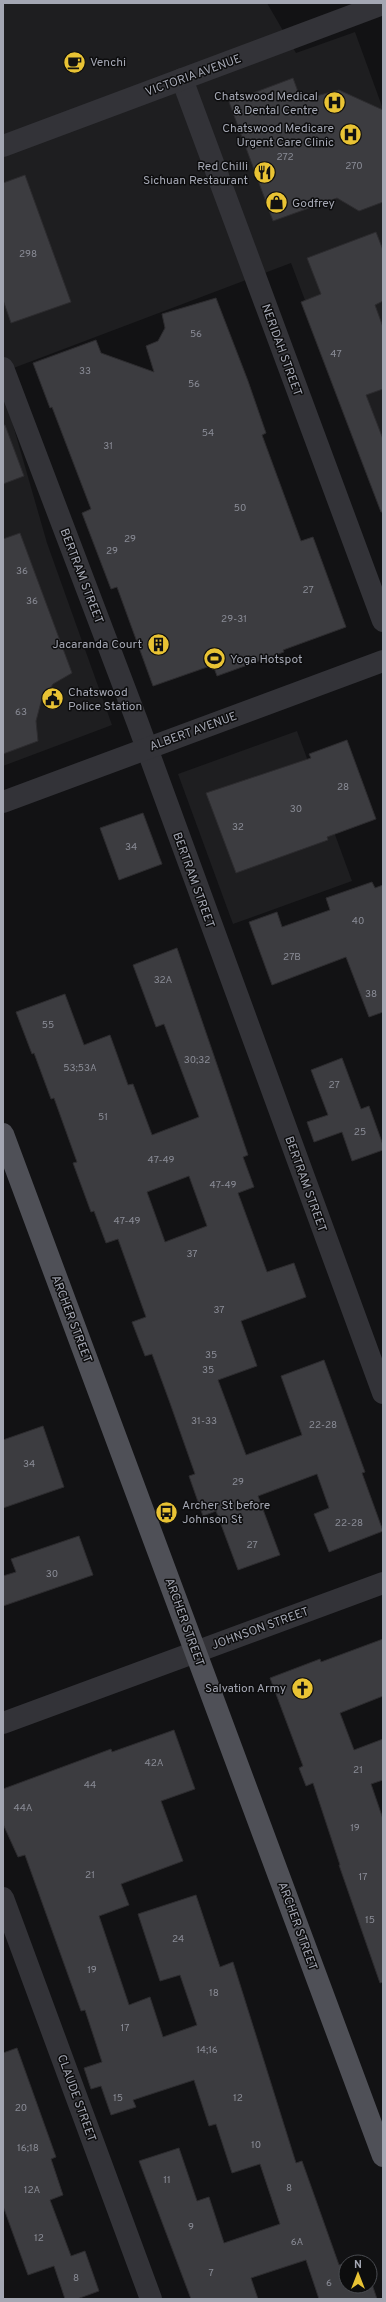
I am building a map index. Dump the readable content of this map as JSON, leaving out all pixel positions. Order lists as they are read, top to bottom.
{
  "streets": {
    "main road": ["ARCHER STREET"],
    "street": [
      "VICTORIA AVENUE",
      "NERIDAH STREET",
      "BERTRAM STREET",
      "ALBERT AVENUE",
      "JOHNSON STREET",
      "CLAUDE STREET"
    ]
  },
  "crossings": [
    ["VICTORIA AVENUE", "NERIDAH STREET"],
    ["BERTRAM STREET", "ALBERT AVENUE"],
    ["ARCHER STREET", "JOHNSON STREET"]
  ],
  "places": {
    "cafe": ["Venchi"],
    "hospital": ["Chatswood Medical & Dental Centre", "Chatswood Medicare Urgent Care Clinic"],
    "restaurant": ["Red Chilli Sichuan Restaurant"],
    "shop": ["Godfrey"],
    "building": ["Jacaranda Court"],
    "sports": ["Yoga Hotspot"],
    "public building": ["Chatswood Police Station"],
    "bus stop": ["Archer St before Johnson St"],
    "church": ["Salvation Army"]
  },
  "house_numbers": [
    "272",
    "270",
    "298",
    "56",
    "47",
    "33",
    "56",
    "54",
    "31",
    "50",
    "29",
    "29",
    "36",
    "27",
    "36",
    "29-31",
    "63",
    "28",
    "30",
    "32",
    "34",
    "40",
    "27B",
    "32A",
    "38",
    "55",
    "30;32",
    "53;53A",
    "27",
    "51",
    "25",
    "47-49",
    "47-49",
    "47-49",
    "37",
    "37",
    "35",
    "35",
    "31-33",
    "22-28",
    "34",
    "29",
    "22-28",
    "27",
    "30",
    "42A",
    "21",
    "44",
    "44A",
    "19",
    "21",
    "17",
    "15",
    "24",
    "19",
    "18",
    "17",
    "14;16",
    "15",
    "12",
    "20",
    "10",
    "16;18",
    "11",
    "8",
    "12A",
    "9",
    "12",
    "6A",
    "7",
    "8",
    "6"
  ],
  "north": "top"
}
